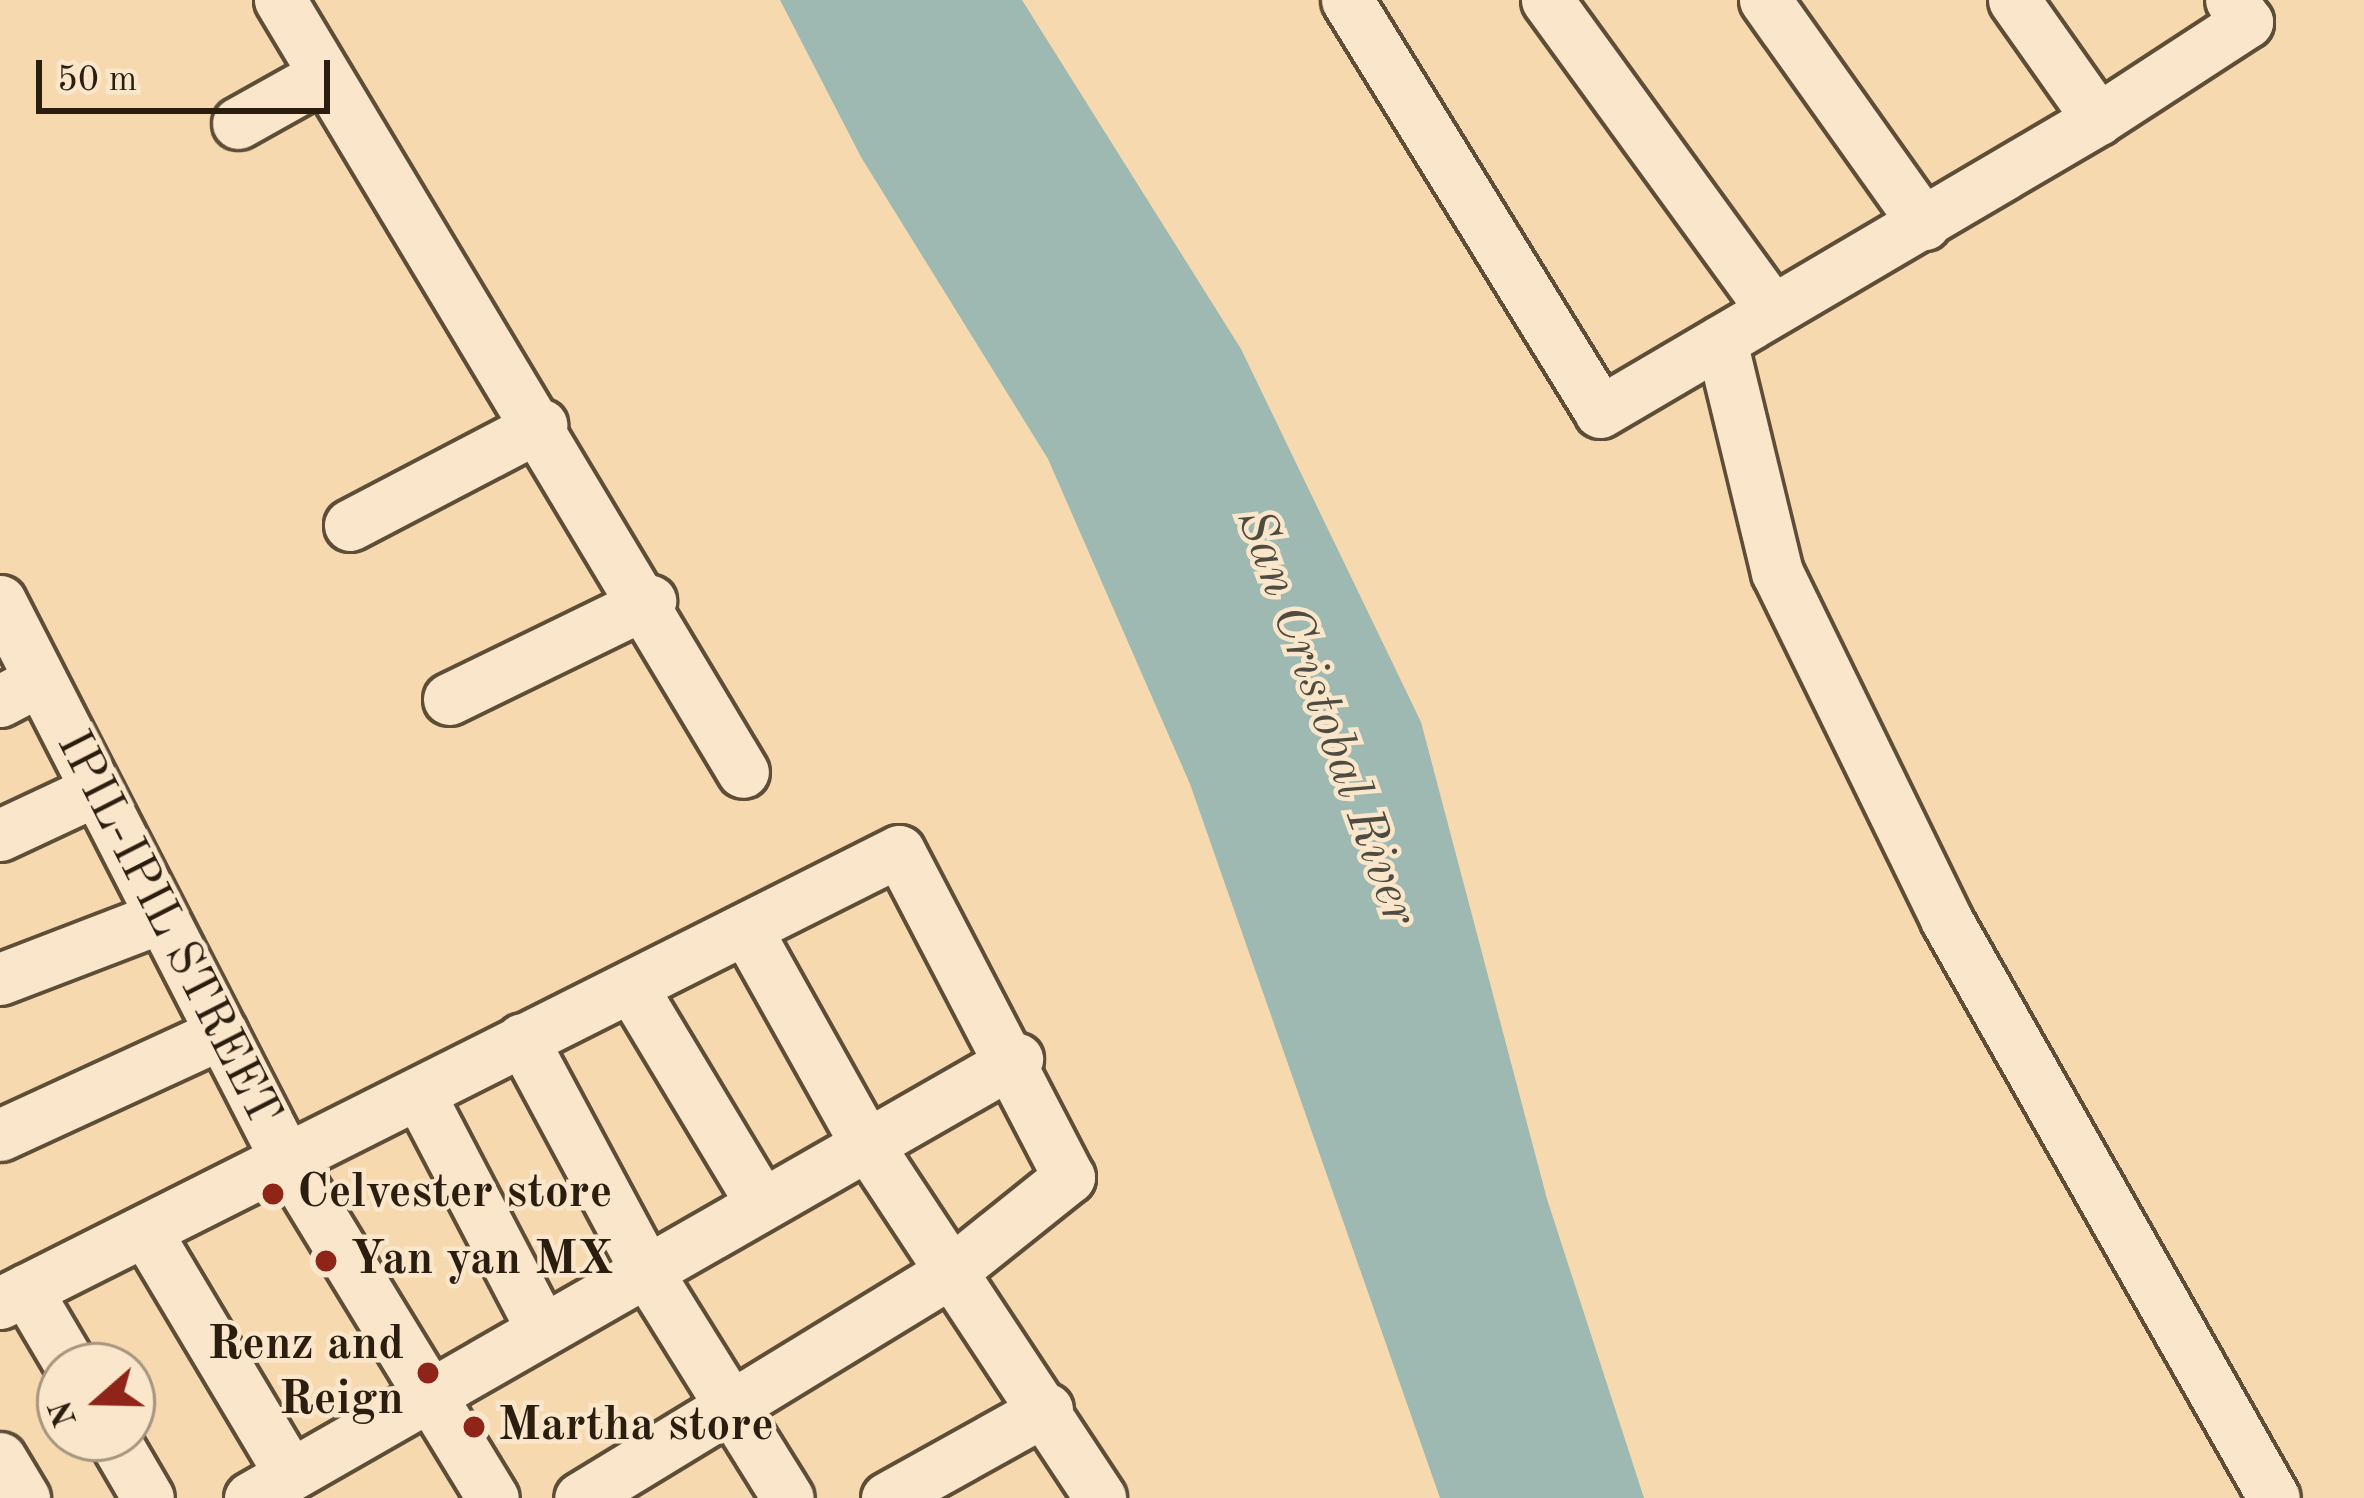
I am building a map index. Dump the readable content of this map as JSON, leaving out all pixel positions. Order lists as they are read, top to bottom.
{
  "streets": {
    "street": ["IPIL-IPIL STREET"]
  },
  "water": ["San Cristobal River"],
  "places": [
    "Celvester store",
    "Yan yan MX",
    "Renz and Reign",
    "Martha store"
  ],
  "scale_bar": "50 m",
  "north": "left"
}
